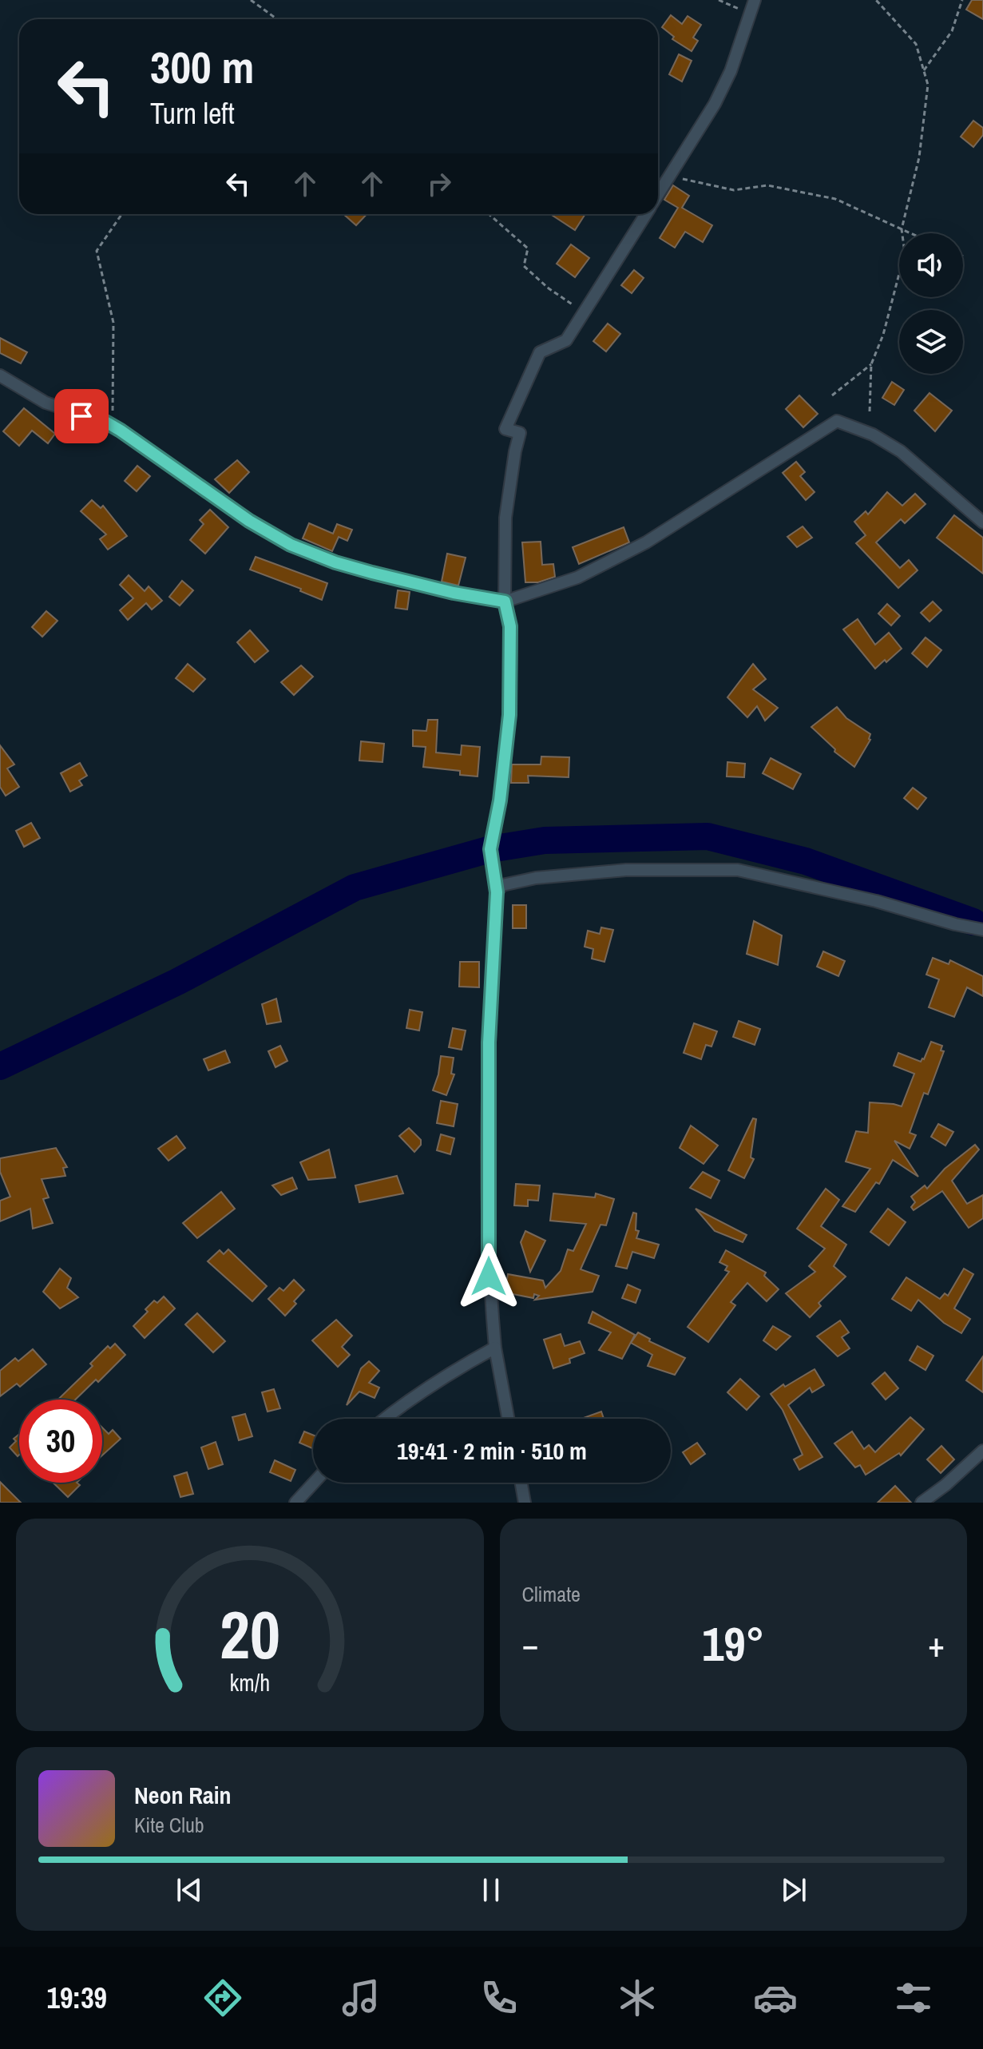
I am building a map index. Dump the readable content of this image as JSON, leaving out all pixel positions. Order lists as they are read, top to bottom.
{
  "page": {
    "turn": ["300 m", "Turn left"],
    "limit": "30",
    "trip": "19:41 · 2 min · 510 m",
    "tile": "Climate",
    "heat": ["−", "19°", "+"],
    "song": ["Neon Rain", "Kite Club"],
    "tabs": "19:39",
    "gauge": ["20", "km/h"]
  }
}
